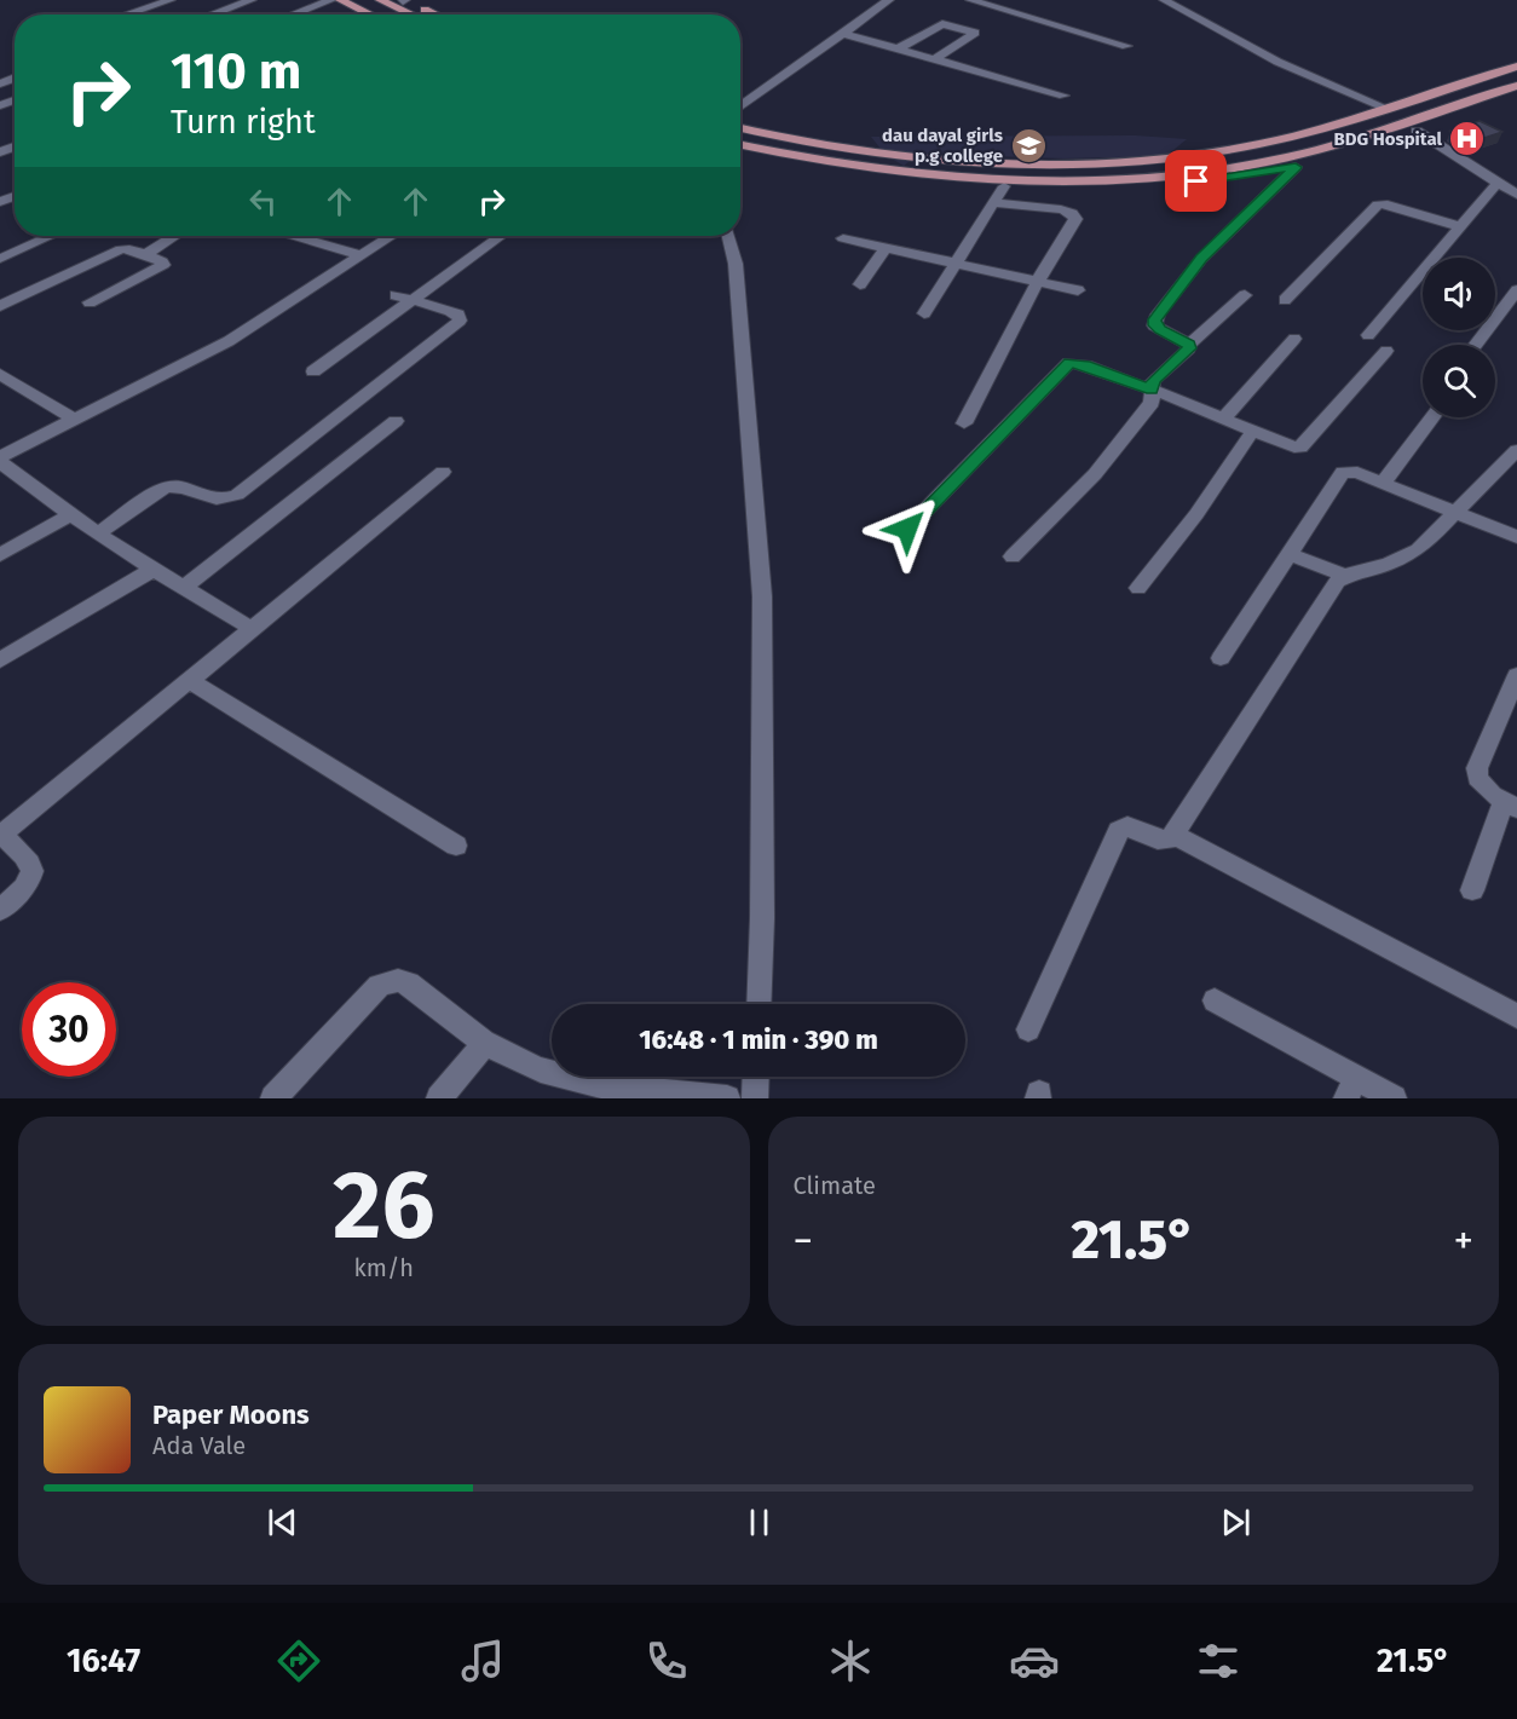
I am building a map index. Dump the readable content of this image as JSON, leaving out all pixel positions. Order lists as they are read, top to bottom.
{
  "places": {
    "hospital": ["BDG Hospital"],
    "school or university": ["dau dayal girls p.g college"]
  },
  "page": {
    "turn": ["110 m", "Turn right"],
    "limit": "30",
    "trip": "16:48 · 1 min · 390 m",
    "tile": [
      ["26", "km/h"],
      "Climate"
    ],
    "heat": ["−", "21.5°", "+"],
    "song": ["Paper Moons", "Ada Vale"],
    "tabs": ["16:47", "21.5°"]
  }
}
